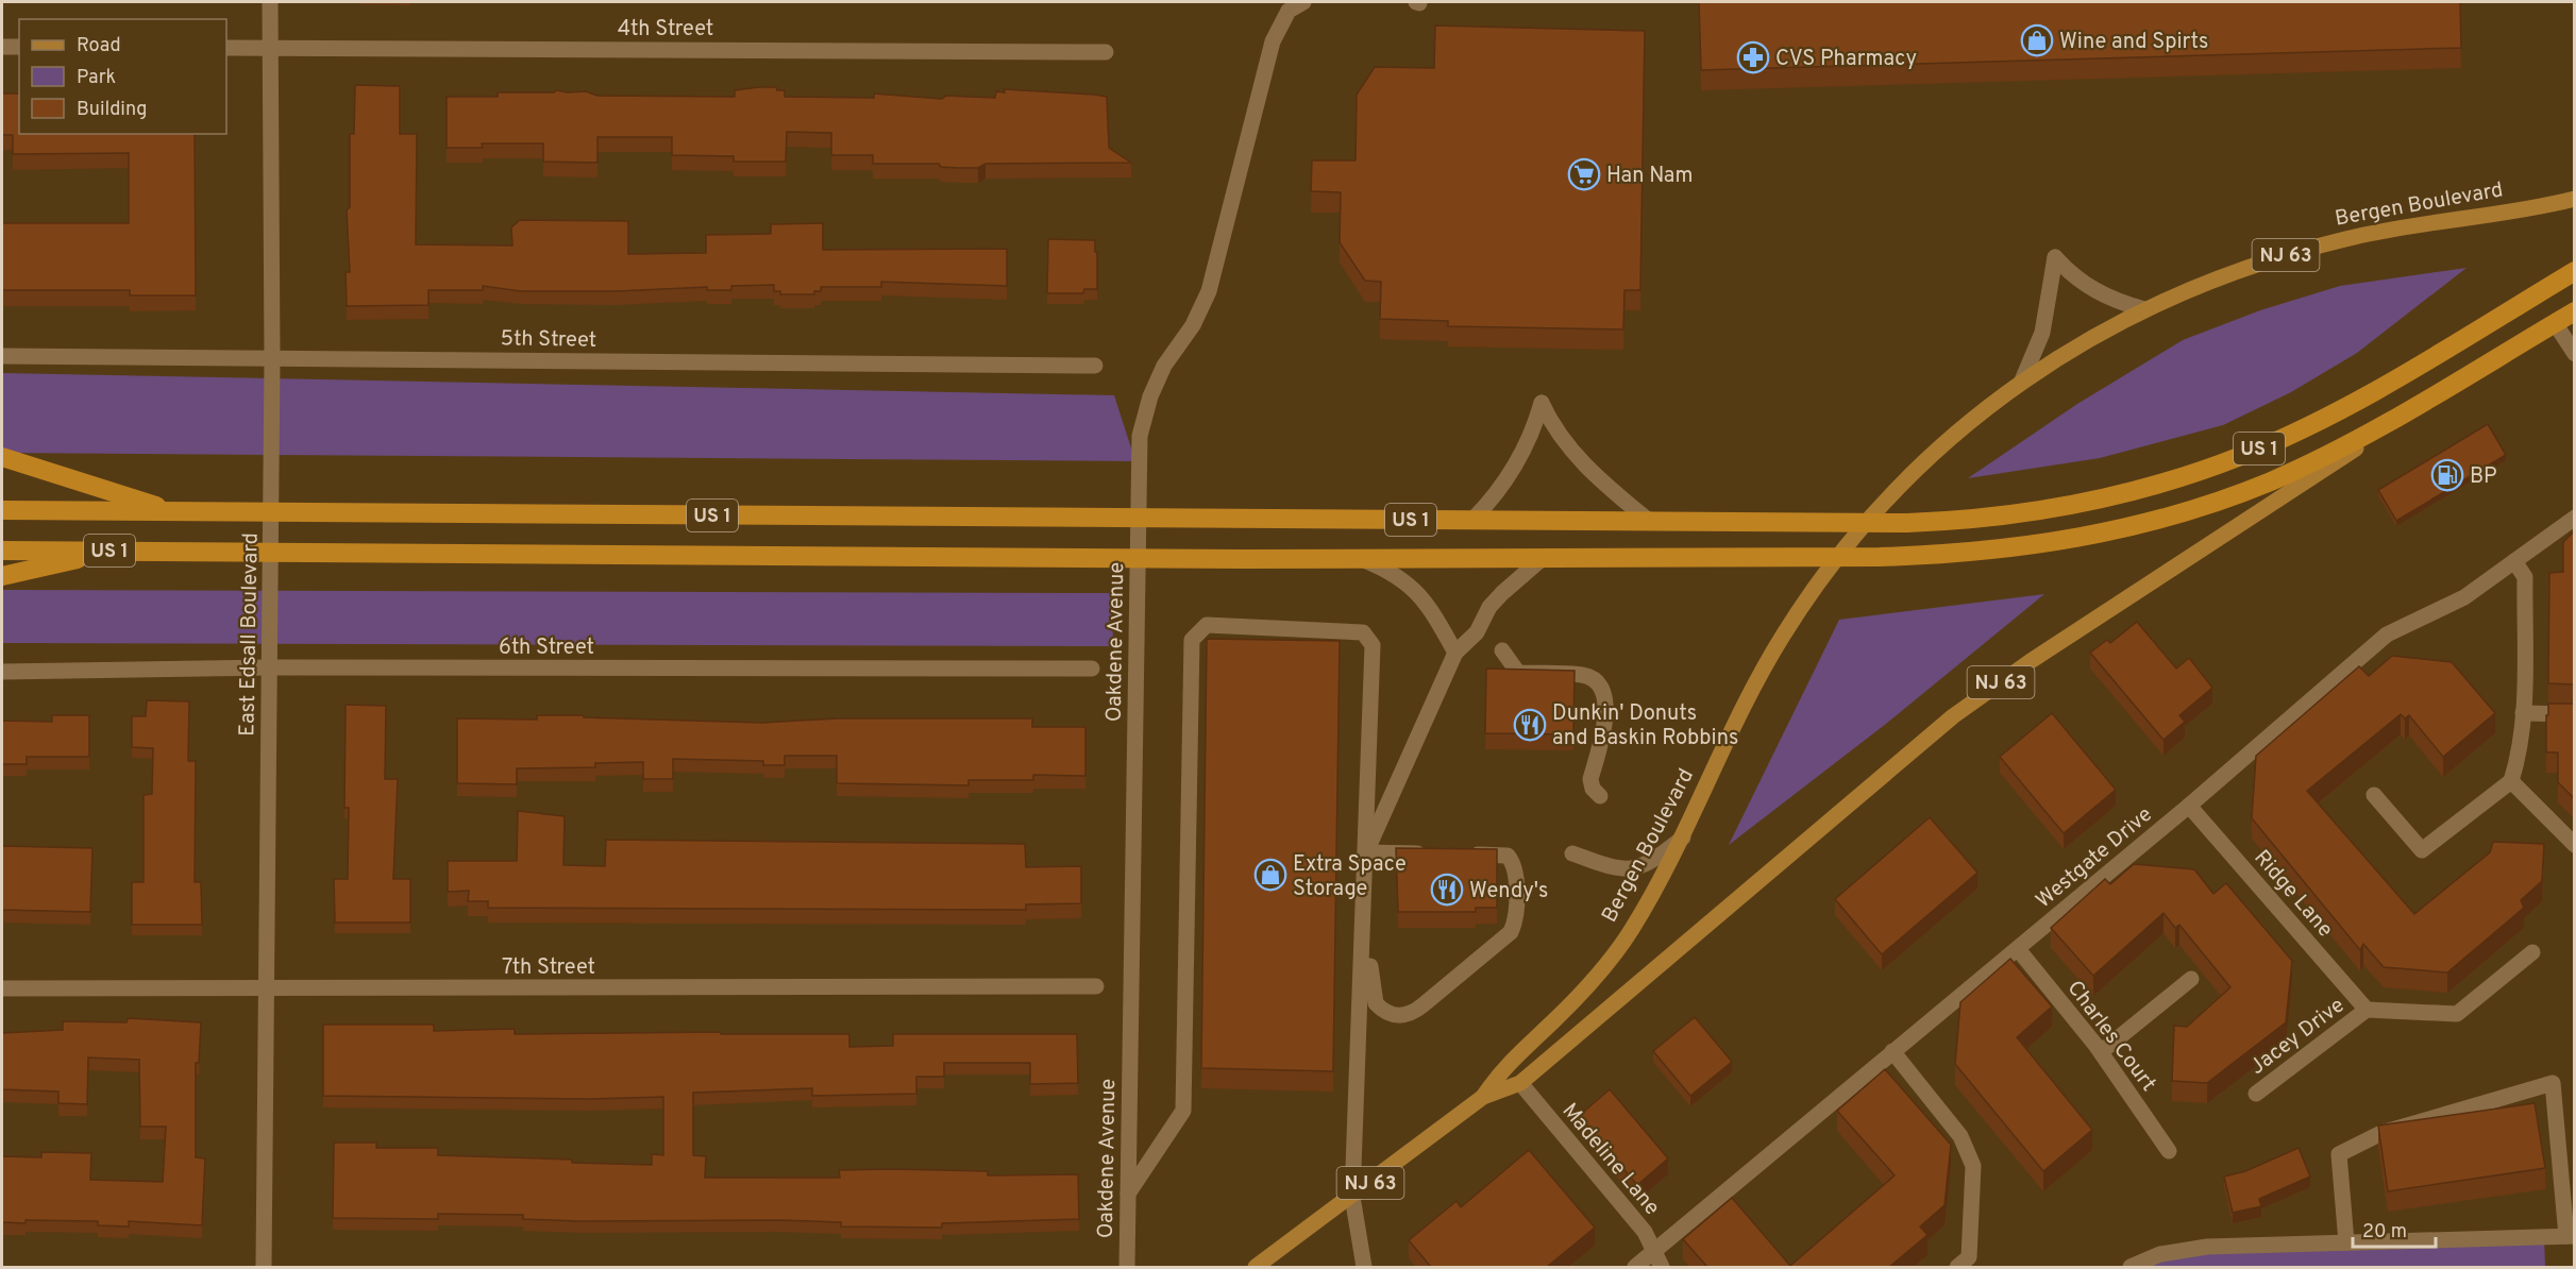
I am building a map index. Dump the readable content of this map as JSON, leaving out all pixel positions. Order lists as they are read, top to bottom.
{
  "streets": {
    "highway": ["Bergen Boulevard", "US 1"],
    "main road": ["NJ 63"],
    "street": [
      "4th Street",
      "5th Street",
      "East Edsall Boulevard",
      "Oakdene Avenue",
      "6th Street",
      "Westgate Drive",
      "Ridge Lane",
      "7th Street",
      "Charles Court",
      "Jacey Drive",
      "Madeline Lane"
    ]
  },
  "crossings": [
    ["4th Street", "East Edsall Boulevard"],
    ["Bergen Boulevard", "US 1"],
    ["Bergen Boulevard", "Madeline Lane"],
    ["5th Street", "East Edsall Boulevard"],
    ["East Edsall Boulevard", "6th Street"],
    ["East Edsall Boulevard", "7th Street"],
    ["Westgate Drive", "Ridge Lane"],
    ["Westgate Drive", "Charles Court"],
    ["Westgate Drive", "Madeline Lane"],
    ["Ridge Lane", "Jacey Drive"]
  ],
  "places": {
    "shop": ["Wine and Spirts", "Extra Space Storage"],
    "pharmacy": ["CVS Pharmacy"],
    "supermarket": ["Han Nam"],
    "fuel station": ["BP"],
    "restaurant": ["Dunkin' Donuts and Baskin Robbins", "Wendy's"]
  },
  "legend": ["Road", "Park", "Building"],
  "scale_bar": "20 m"
}
